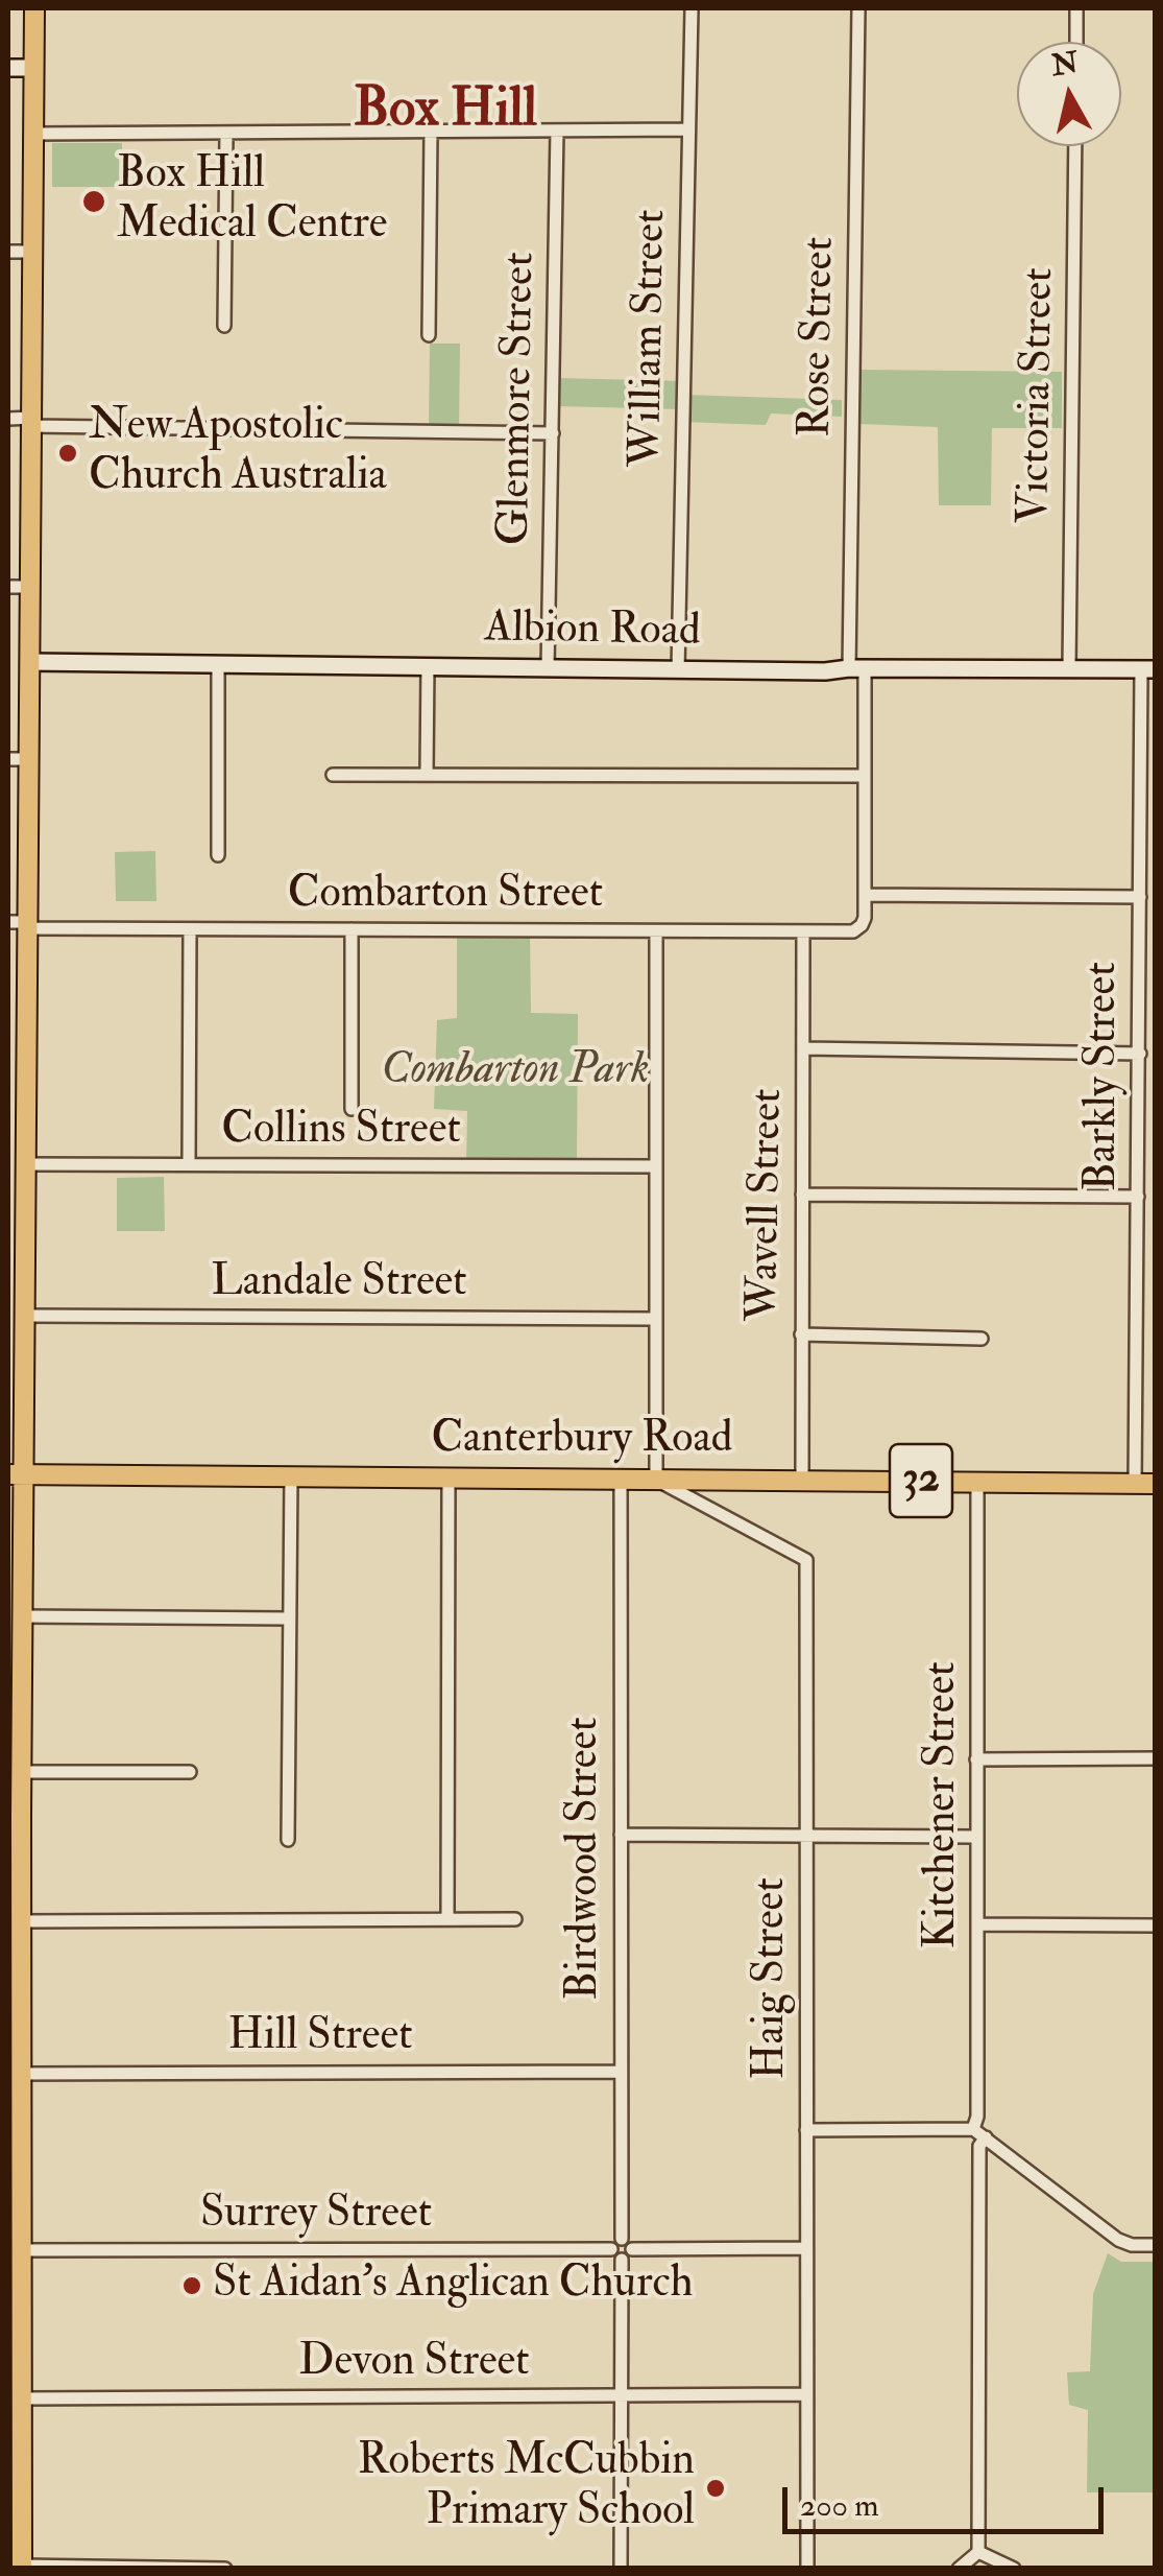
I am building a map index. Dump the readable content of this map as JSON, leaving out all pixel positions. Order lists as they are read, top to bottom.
{
  "streets": {
    "main road": ["Canterbury Road", "32"],
    "street": [
      "Rose Street",
      "William Street",
      "Victoria Street",
      "Glenmore Street",
      "Albion Road",
      "Combarton Street",
      "Barkly Street",
      "Collins Street",
      "Wavell Street",
      "Landale Street",
      "Kitchener Street",
      "Birdwood Street",
      "Haig Street",
      "Hill Street",
      "Surrey Street",
      "Devon Street"
    ]
  },
  "crossings": [
    ["Rose Street", "Albion Road"],
    ["Rose Street", "Combarton Street"],
    ["William Street", "Albion Road"],
    ["Victoria Street", "Albion Road"],
    ["Glenmore Street", "Albion Road"],
    ["Albion Road", "Barkly Street"],
    ["Combarton Street", "Wavell Street"],
    ["Barkly Street", "Canterbury Road"],
    ["Wavell Street", "Canterbury Road"],
    ["Canterbury Road", "Kitchener Street"],
    ["Canterbury Road", "Birdwood Street"],
    ["Canterbury Road", "Haig Street"],
    ["Birdwood Street", "Hill Street"],
    ["Birdwood Street", "Surrey Street"],
    ["Haig Street", "Devon Street"]
  ],
  "districts": ["Box Hill"],
  "parks": ["Combarton Park"],
  "places": [
    "Box Hill Medical Centre",
    "New Apostolic Church Australia",
    "St Aidan's Anglican Church",
    "Roberts McCubbin Primary School"
  ],
  "scale_bar": "200 m",
  "north": "top"
}
